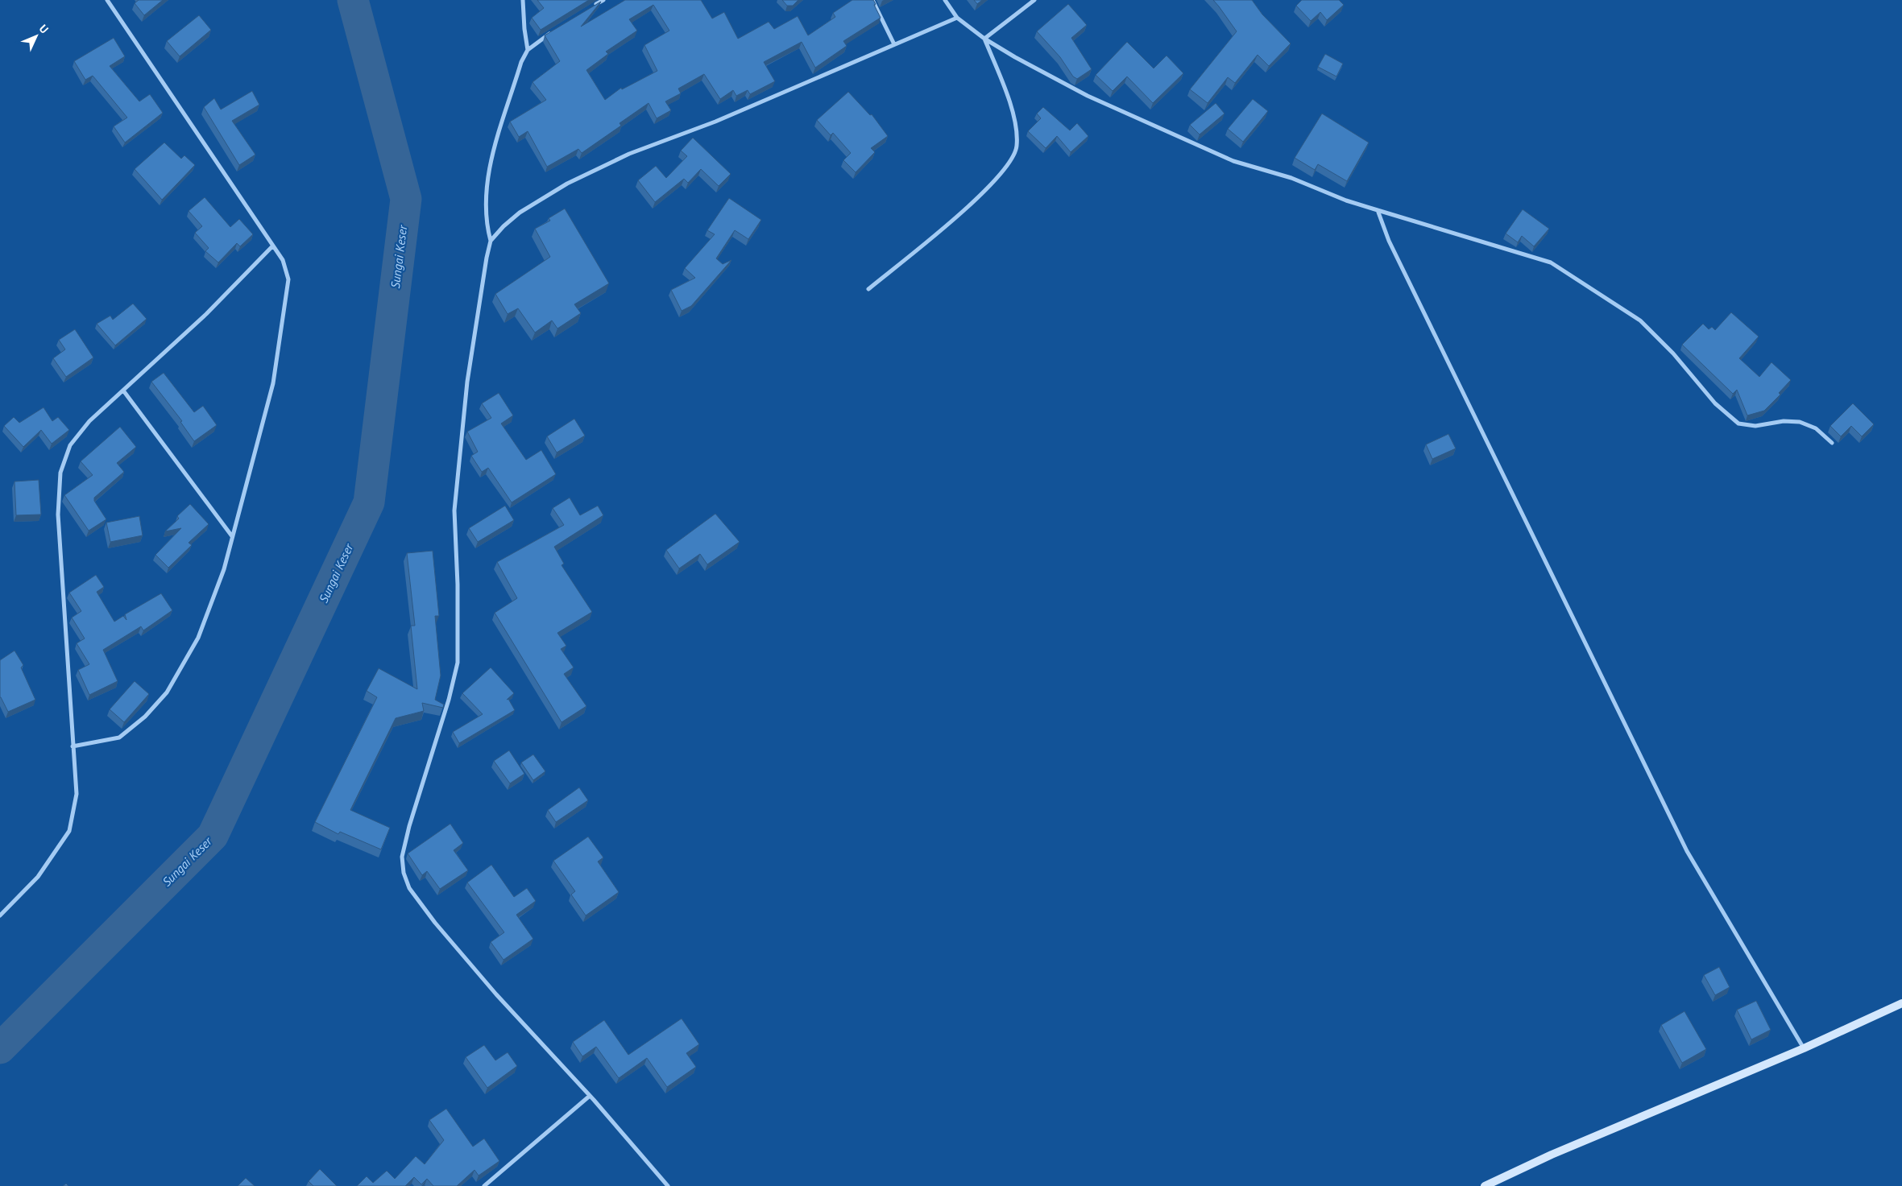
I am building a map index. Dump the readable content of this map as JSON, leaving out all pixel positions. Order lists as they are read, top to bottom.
{
  "water": ["Sungai Keser"],
  "north": "top right"
}
